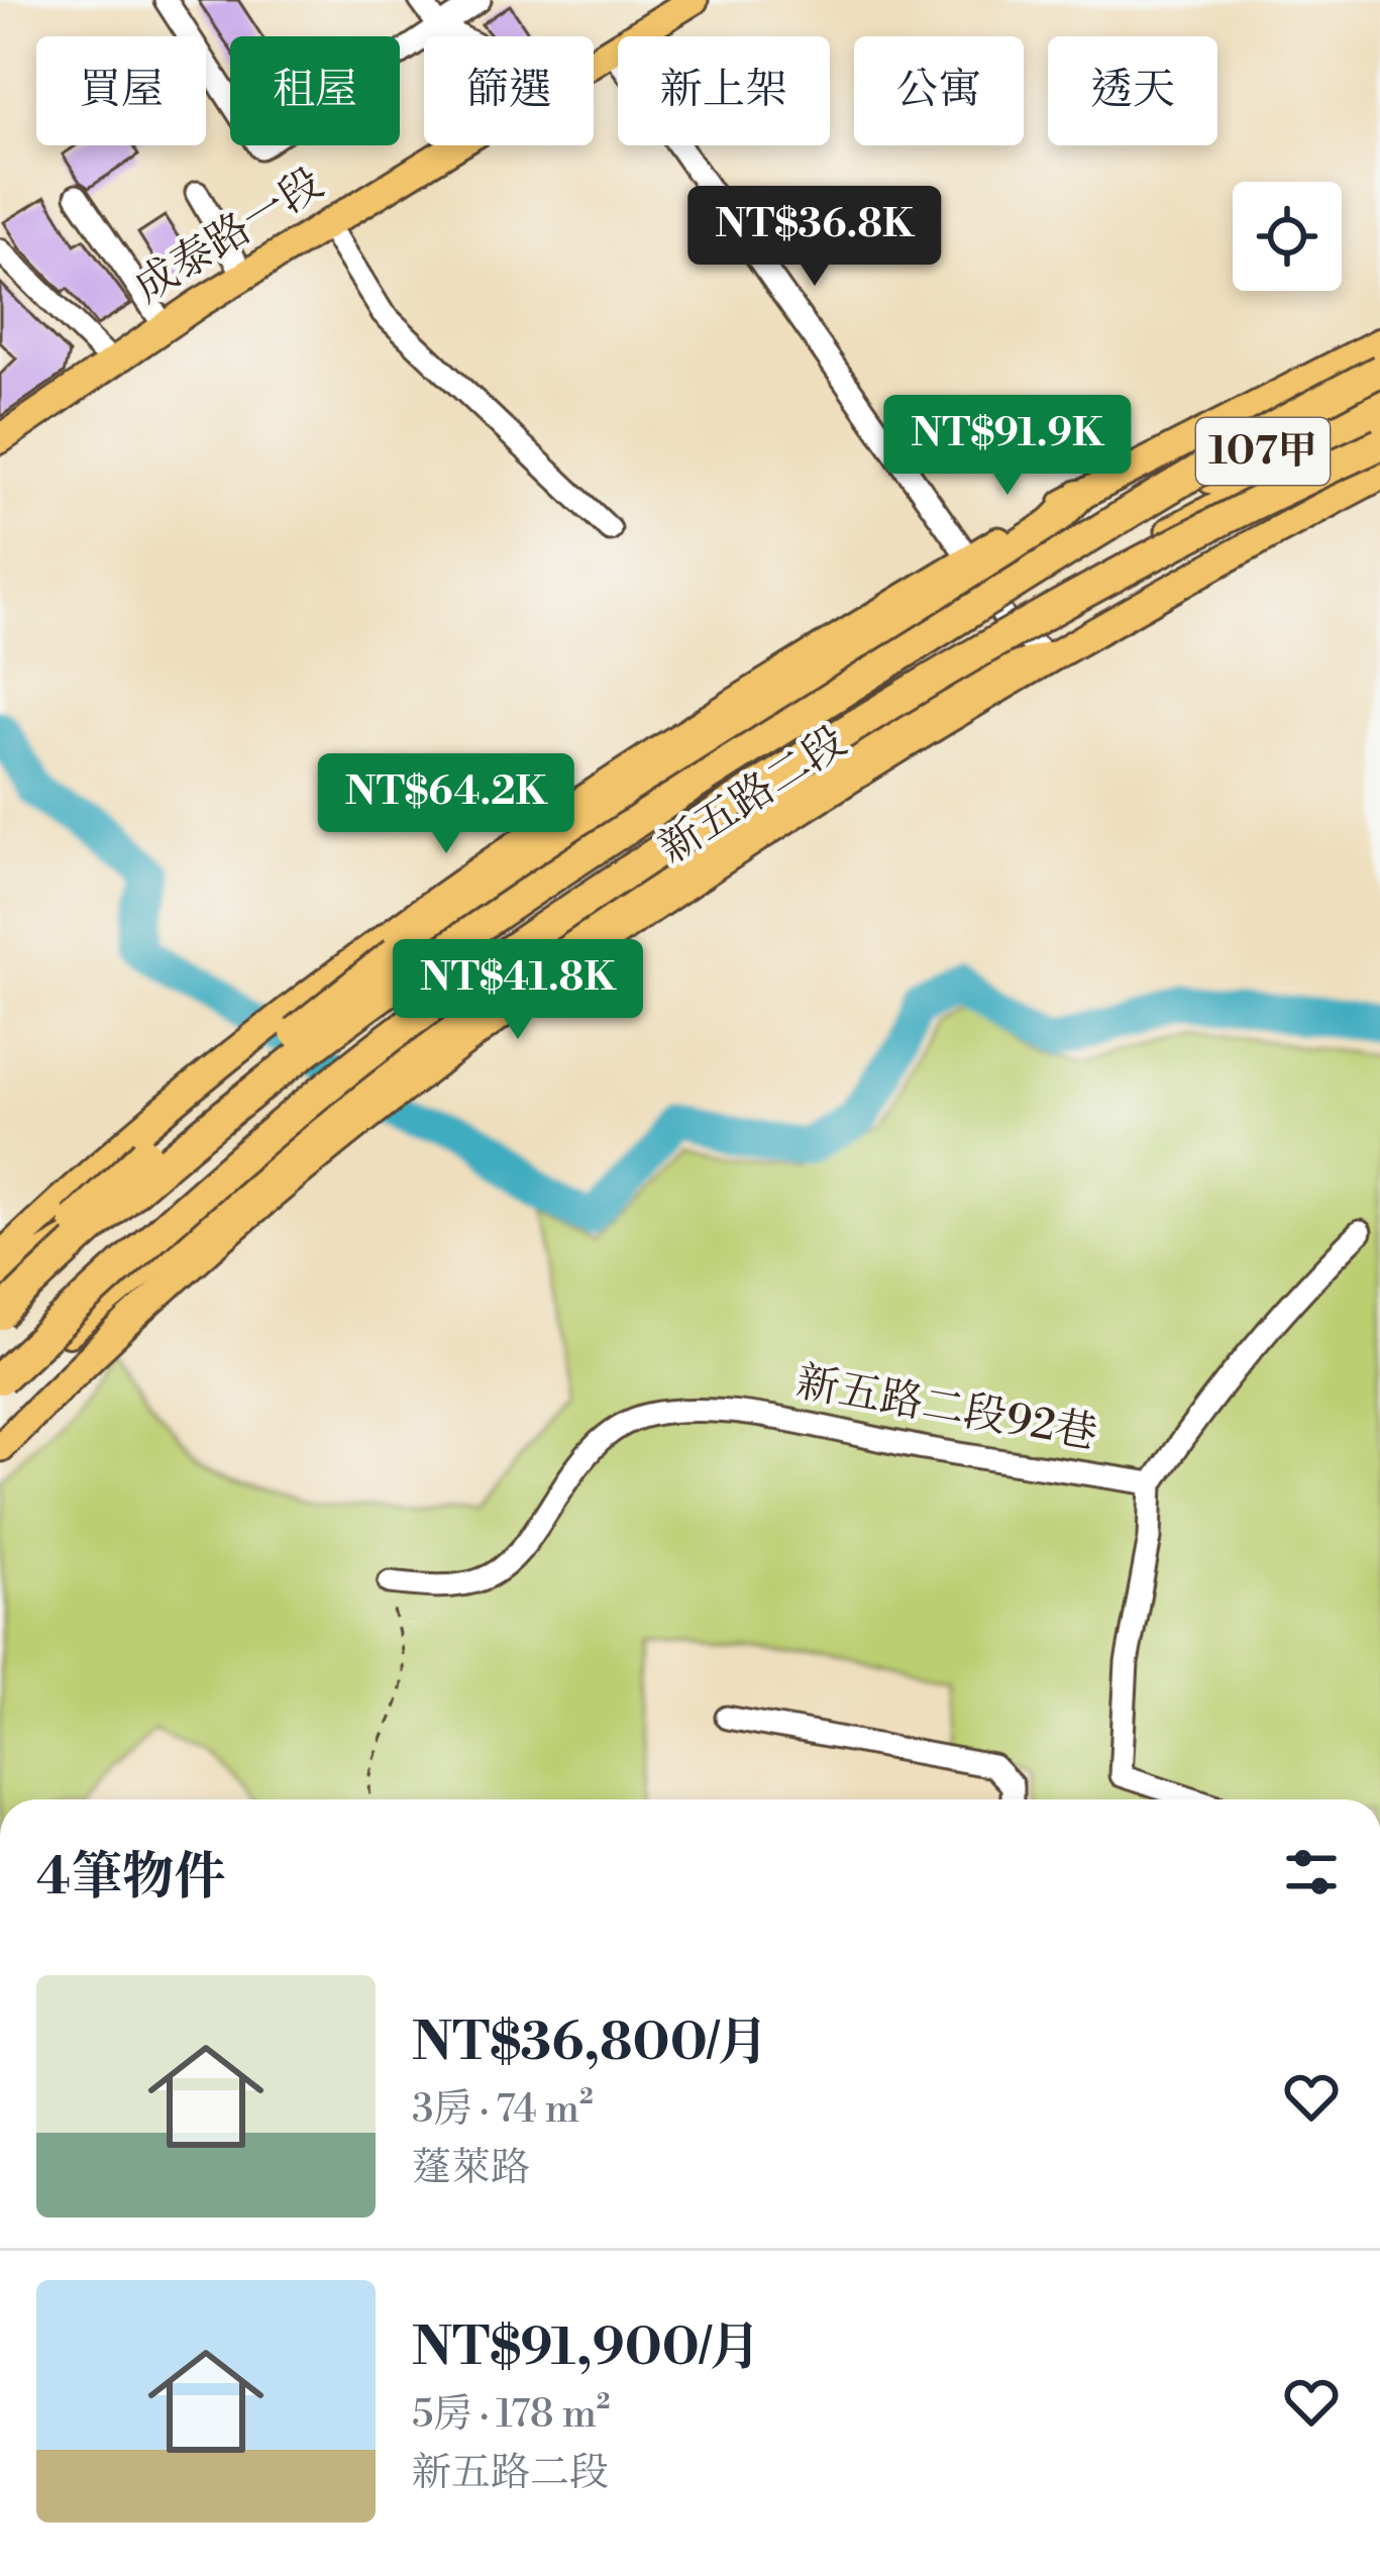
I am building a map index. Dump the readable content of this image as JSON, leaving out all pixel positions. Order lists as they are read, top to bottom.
{
  "streets": {
    "main road": ["成泰路一段", "107甲", "新五路二段"],
    "street": ["新五路二段92巷"]
  },
  "page": {
    "chip": [
      "買屋",
      "租屋",
      "篩選",
      "新上架",
      "公寓",
      "透天"
    ],
    "price": [
      "NT$36.8K",
      "NT$91.9K",
      "NT$64.2K",
      "NT$41.8K"
    ],
    "heading": "4筆物件",
    "list": [
      {
        "name": "NT$36,800/月",
        "note": "3房 · 74 m² · 蓬萊路"
      },
      {
        "name": "NT$91,900/月",
        "note": "5房 · 178 m² · 新五路二段"
      }
    ]
  }
}
